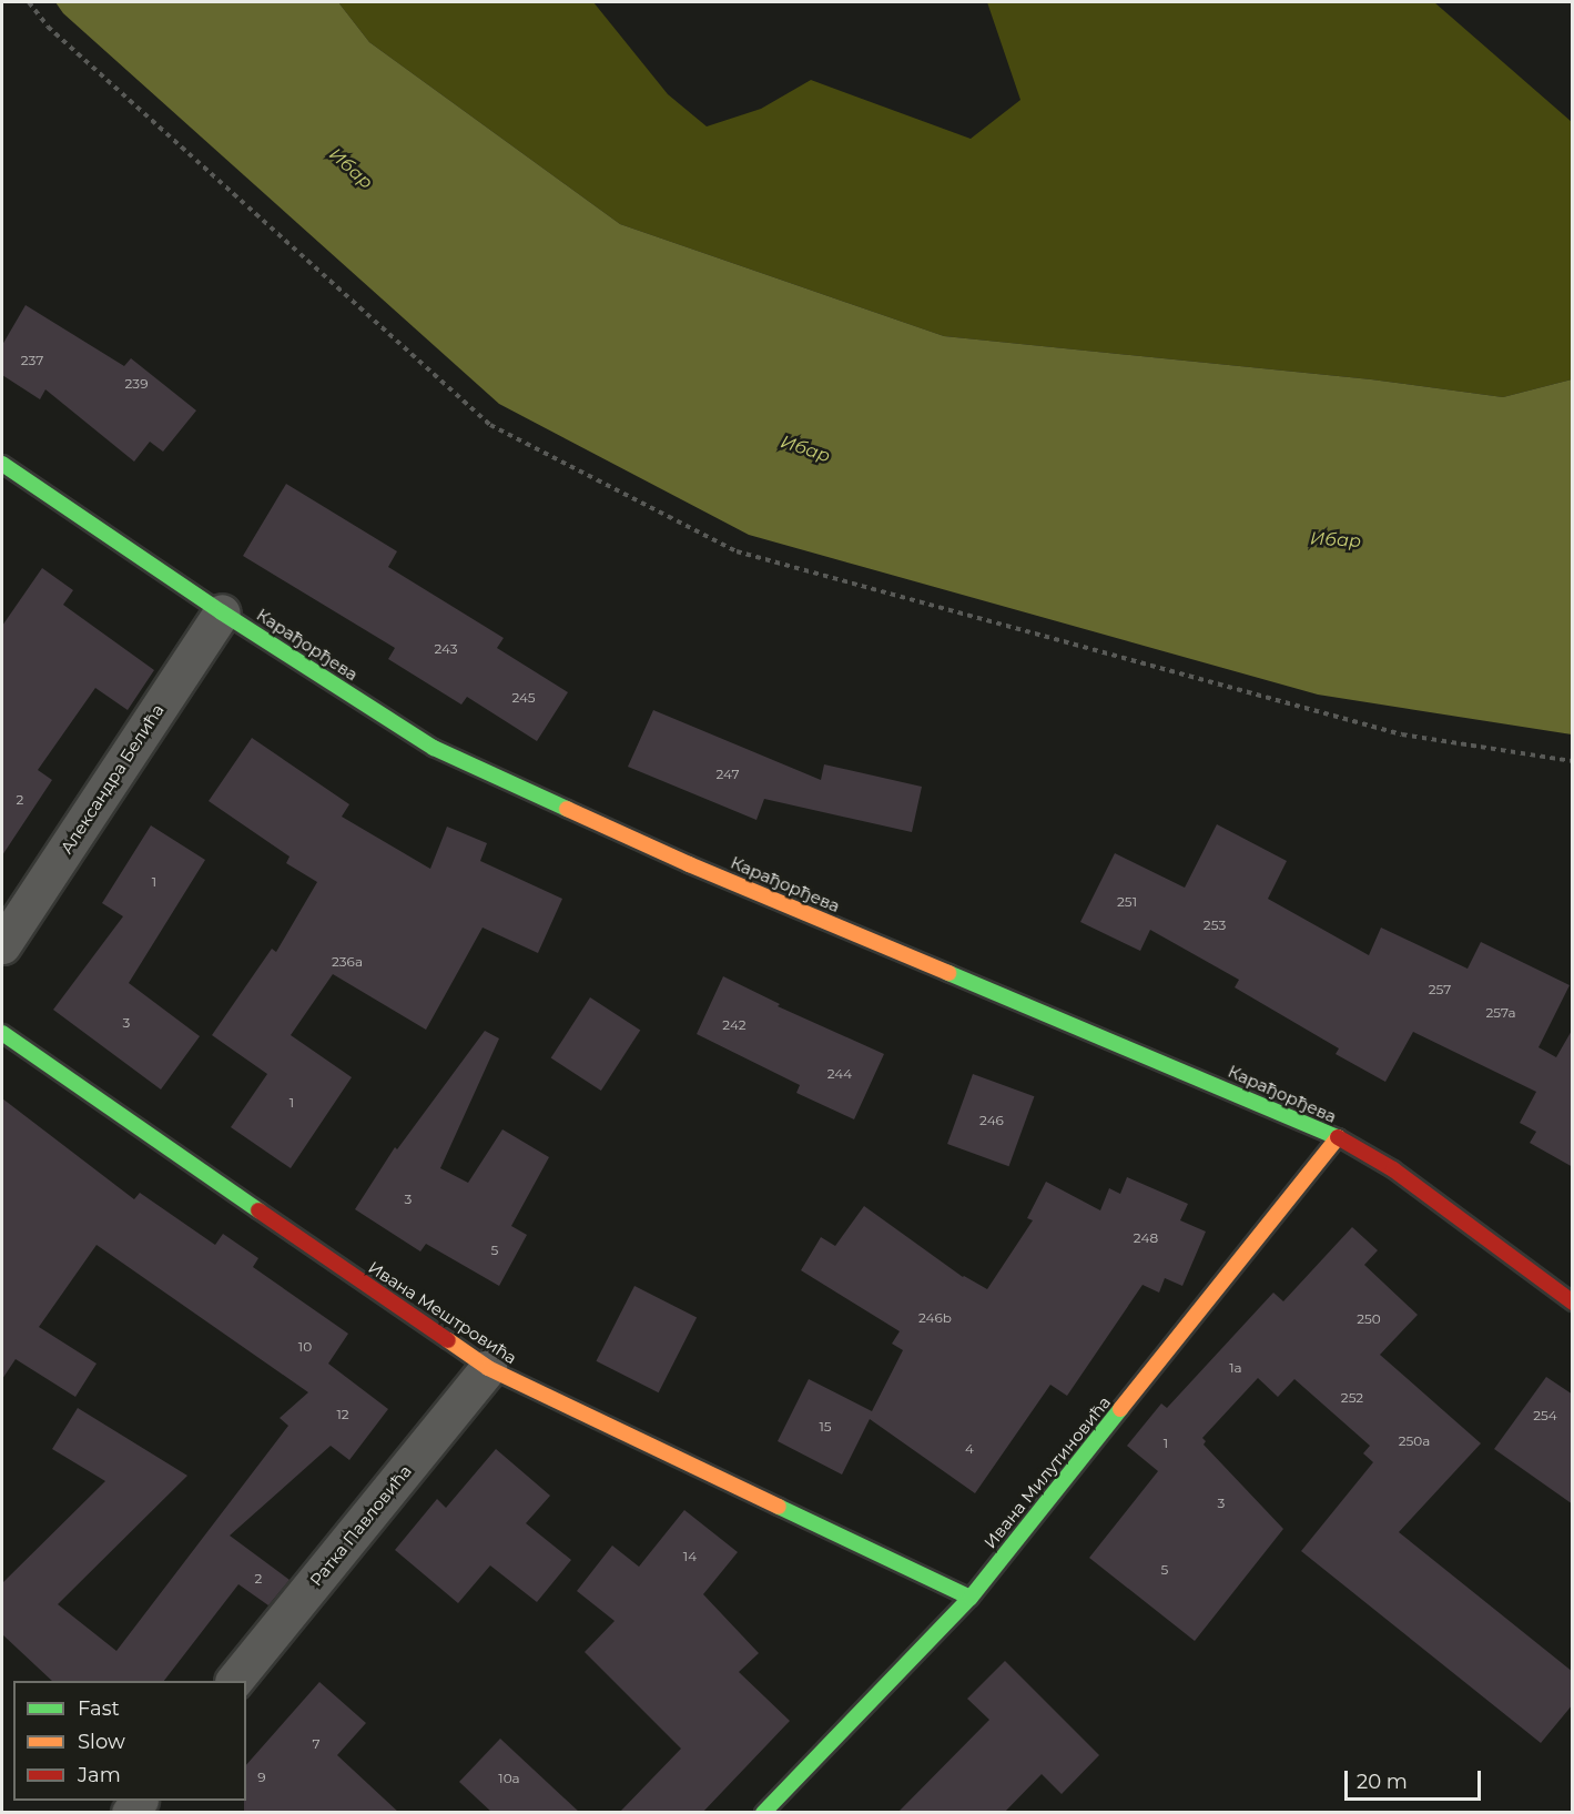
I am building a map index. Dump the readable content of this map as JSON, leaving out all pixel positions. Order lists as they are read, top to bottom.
{
  "streets": {
    "street": [
      "Карађорђева",
      "Александра Белића",
      "Ивана Мештровића",
      "Ивана Милутиновића",
      "Ратка Павловића"
    ]
  },
  "crossings": [
    ["Карађорђева", "Александра Белића"],
    ["Карађорђева", "Ивана Милутиновића"],
    ["Ивана Мештровића", "Ивана Милутиновића"],
    ["Ивана Мештровића", "Ратка Павловића"]
  ],
  "water": ["Ибар"],
  "house_numbers": [
    "237",
    "239",
    "243",
    "245",
    "247",
    "2",
    "1",
    "251",
    "253",
    "236a",
    "257",
    "257a",
    "3",
    "242",
    "244",
    "1",
    "246",
    "3",
    "248",
    "5",
    "246b",
    "250",
    "10",
    "1a",
    "252",
    "12",
    "254",
    "15",
    "250a",
    "1",
    "4",
    "3",
    "14",
    "5",
    "2",
    "7",
    "9",
    "10a"
  ],
  "legend": ["Fast", "Slow", "Jam"],
  "scale_bar": "20 m"
}
